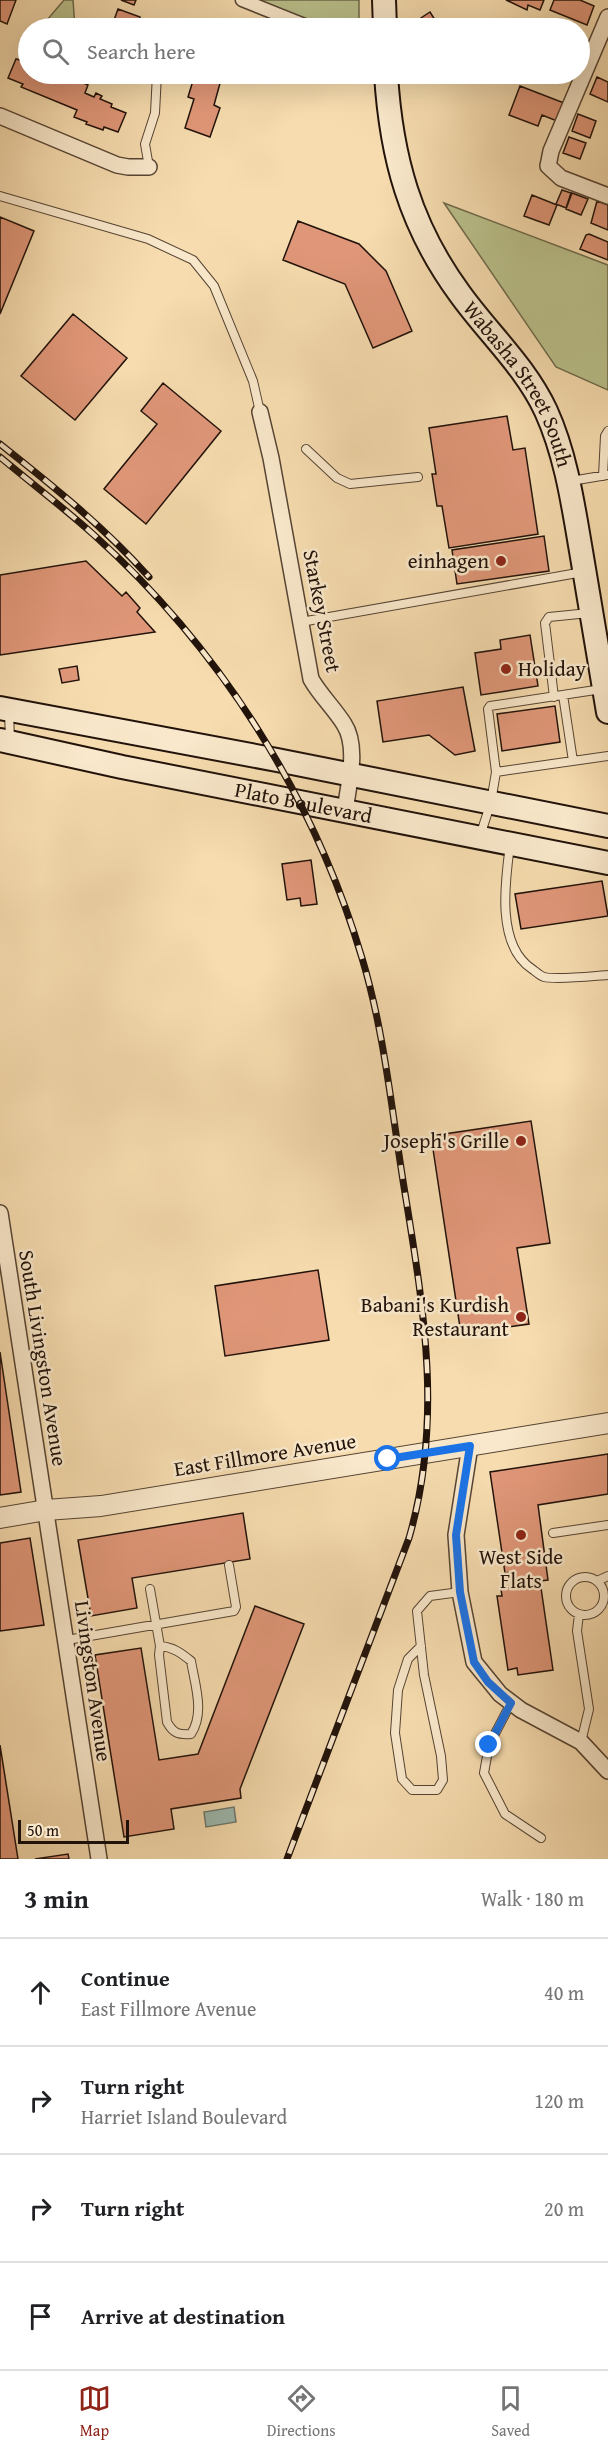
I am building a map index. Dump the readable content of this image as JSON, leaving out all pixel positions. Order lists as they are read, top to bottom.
{
  "streets": {
    "main road": ["Wabasha Street South", "Plato Boulevard"],
    "street": [
      "Starkey Street",
      "South Livingston Avenue",
      "East Fillmore Avenue",
      "Livingston Avenue"
    ]
  },
  "crossings": [
    ["Starkey Street", "Plato Boulevard"],
    ["South Livingston Avenue", "East Fillmore Avenue"],
    ["South Livingston Avenue", "Livingston Avenue"],
    ["East Fillmore Avenue", "Livingston Avenue"]
  ],
  "places": [
    "einhagen",
    "Holiday",
    "Joseph's Grille",
    "Babani's Kurdish Restaurant",
    "West Side Flats"
  ],
  "scale_bar": "50 m",
  "page": {
    "search": "Search here",
    "scale": "50 m",
    "heading": ["3 min", "Walk · 180 m"],
    "list": [
      ["Continue", "East Fillmore Avenue", "40 m"],
      ["Turn right", "Harriet Island Boulevard", "120 m"],
      ["Turn right", "20 m"],
      "Arrive at destination"
    ],
    "nav": ["Map", "Directions", "Saved"]
  }
}
